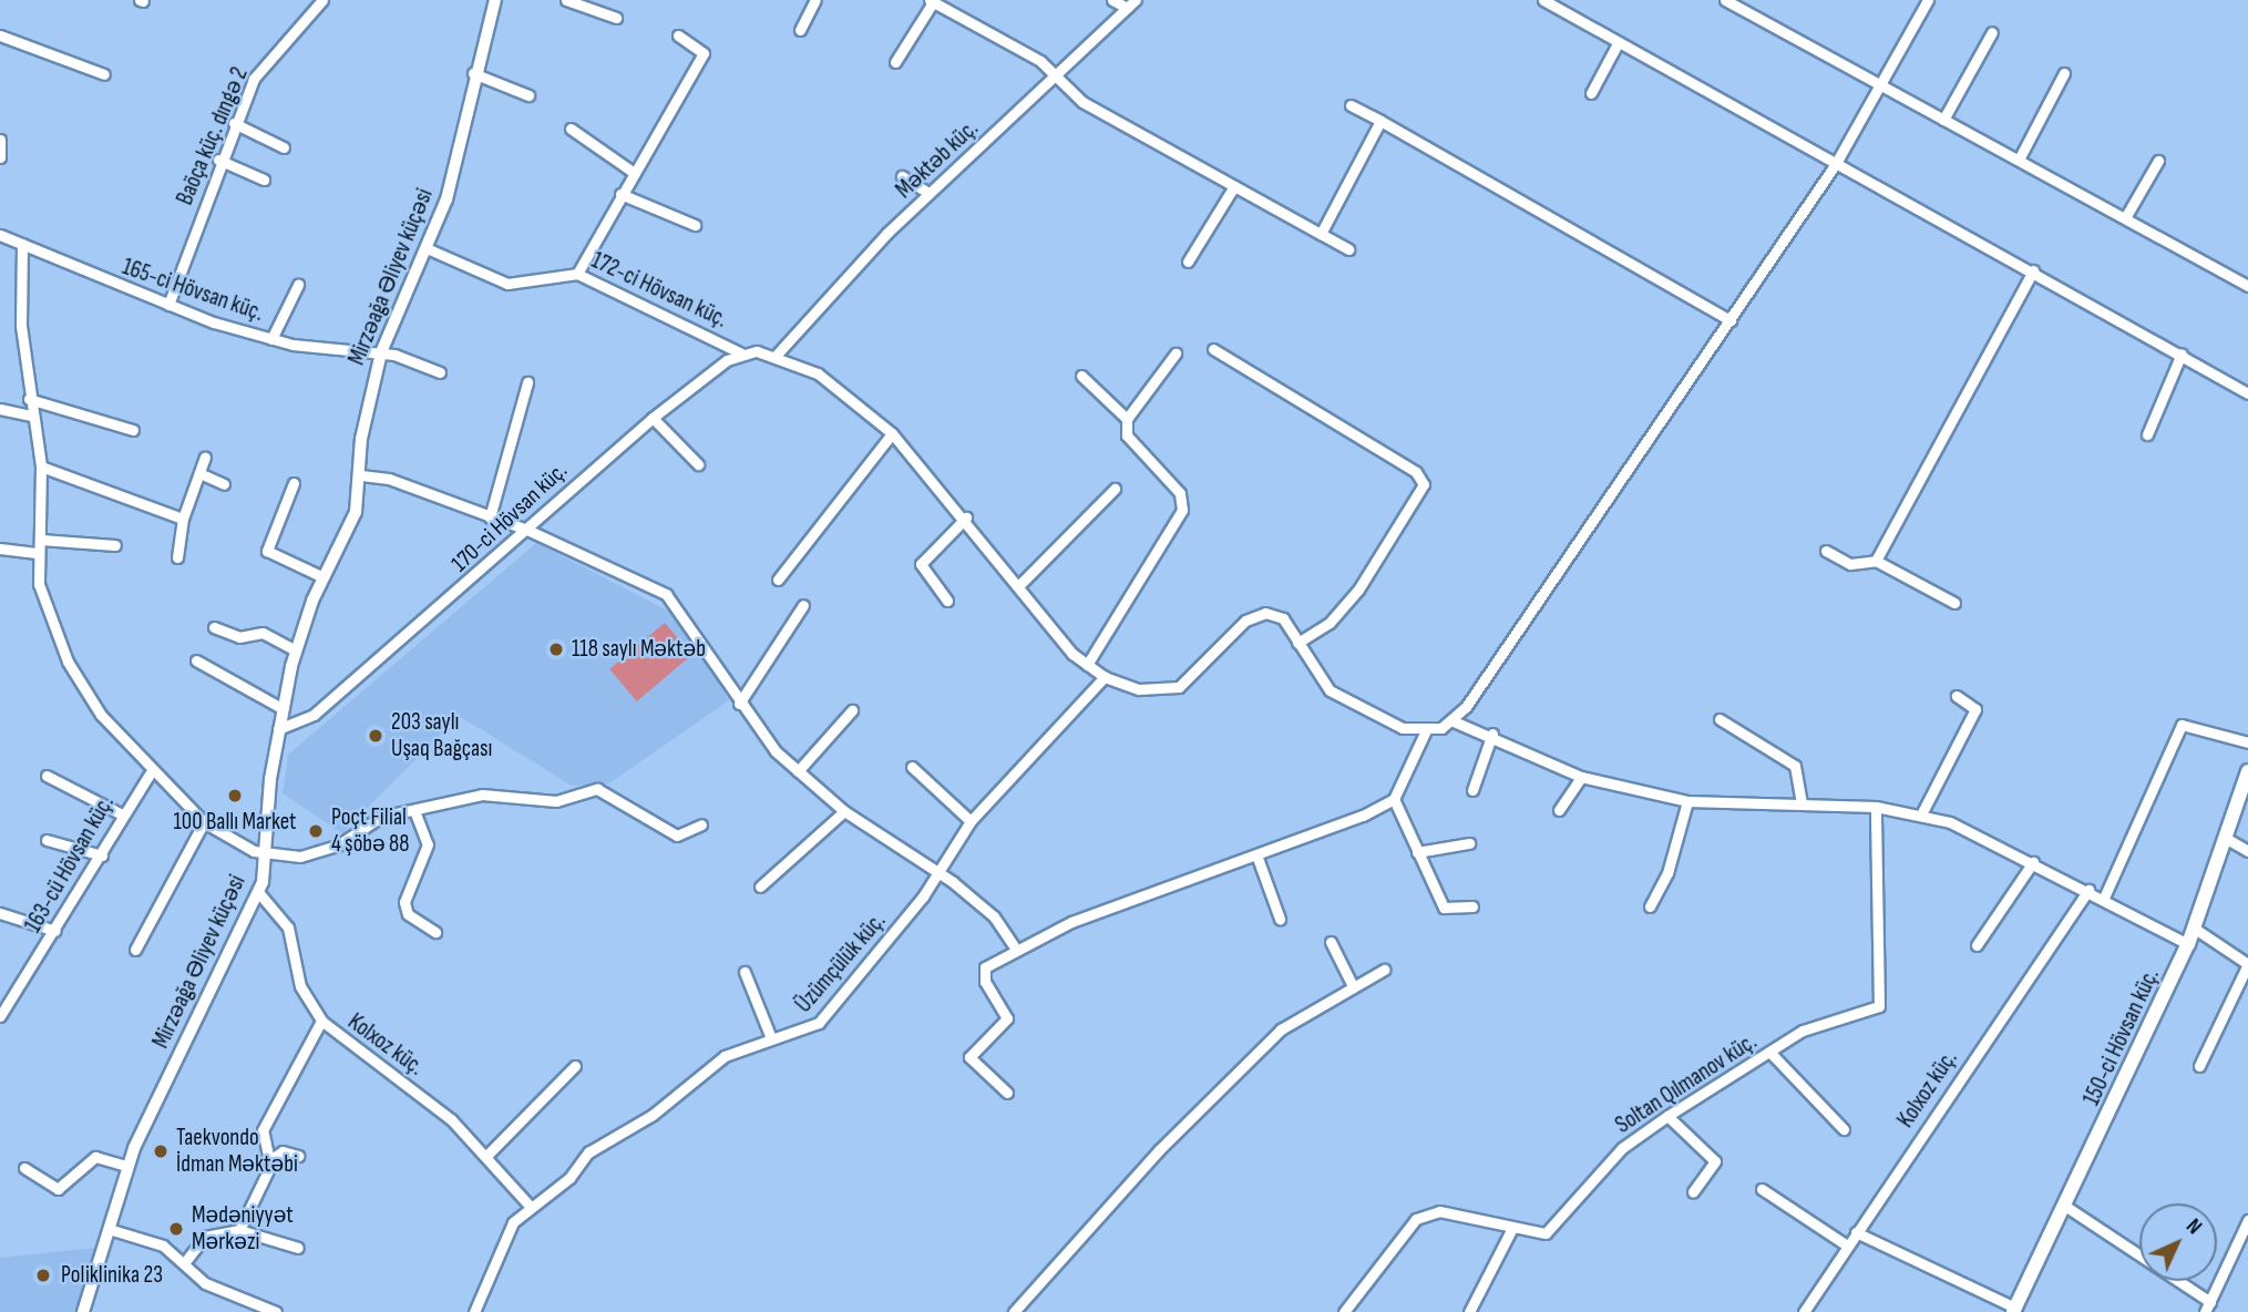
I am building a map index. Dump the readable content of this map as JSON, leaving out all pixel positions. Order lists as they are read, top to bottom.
{
  "streets": {
    "main road": ["150-ci Hövsan küç."],
    "street": [
      "Baöça küç. dıngə 2",
      "Məktəb küç.",
      "Mirzəağa Əliyev küçəsi",
      "165-ci Hövsan küç.",
      "172-ci Hövsan küç.",
      "170-ci Hövsan küç.",
      "163-cü Hövsan küç.",
      "Üzümçülük küç.",
      "Kolxoz küç.",
      "Soltan Qılmanov küç."
    ]
  },
  "crossings": [
    ["Baöça küç. dıngə 2", "165-ci Hövsan küç."],
    ["Mirzəağa Əliyev küçəsi", "165-ci Hövsan küç."],
    ["Mirzəağa Əliyev küçəsi", "172-ci Hövsan küç."],
    ["Mirzəağa Əliyev küçəsi", "170-ci Hövsan küç."],
    ["Mirzəağa Əliyev küçəsi", "Kolxoz küç."],
    ["172-ci Hövsan küç.", "170-ci Hövsan küç."],
    ["Üzümçülük küç.", "Kolxoz küç."]
  ],
  "places": [
    "118 saylı Məktəb",
    "203 saylı Uşaq Bağçası",
    "100 Ballı Market",
    "Poçt Filial 4 şöbə 88",
    "Taekvondo İdman Məktəbi",
    "Mədəniyyət Mərkəzi",
    "Poliklinika 23"
  ],
  "north": "top right"
}
